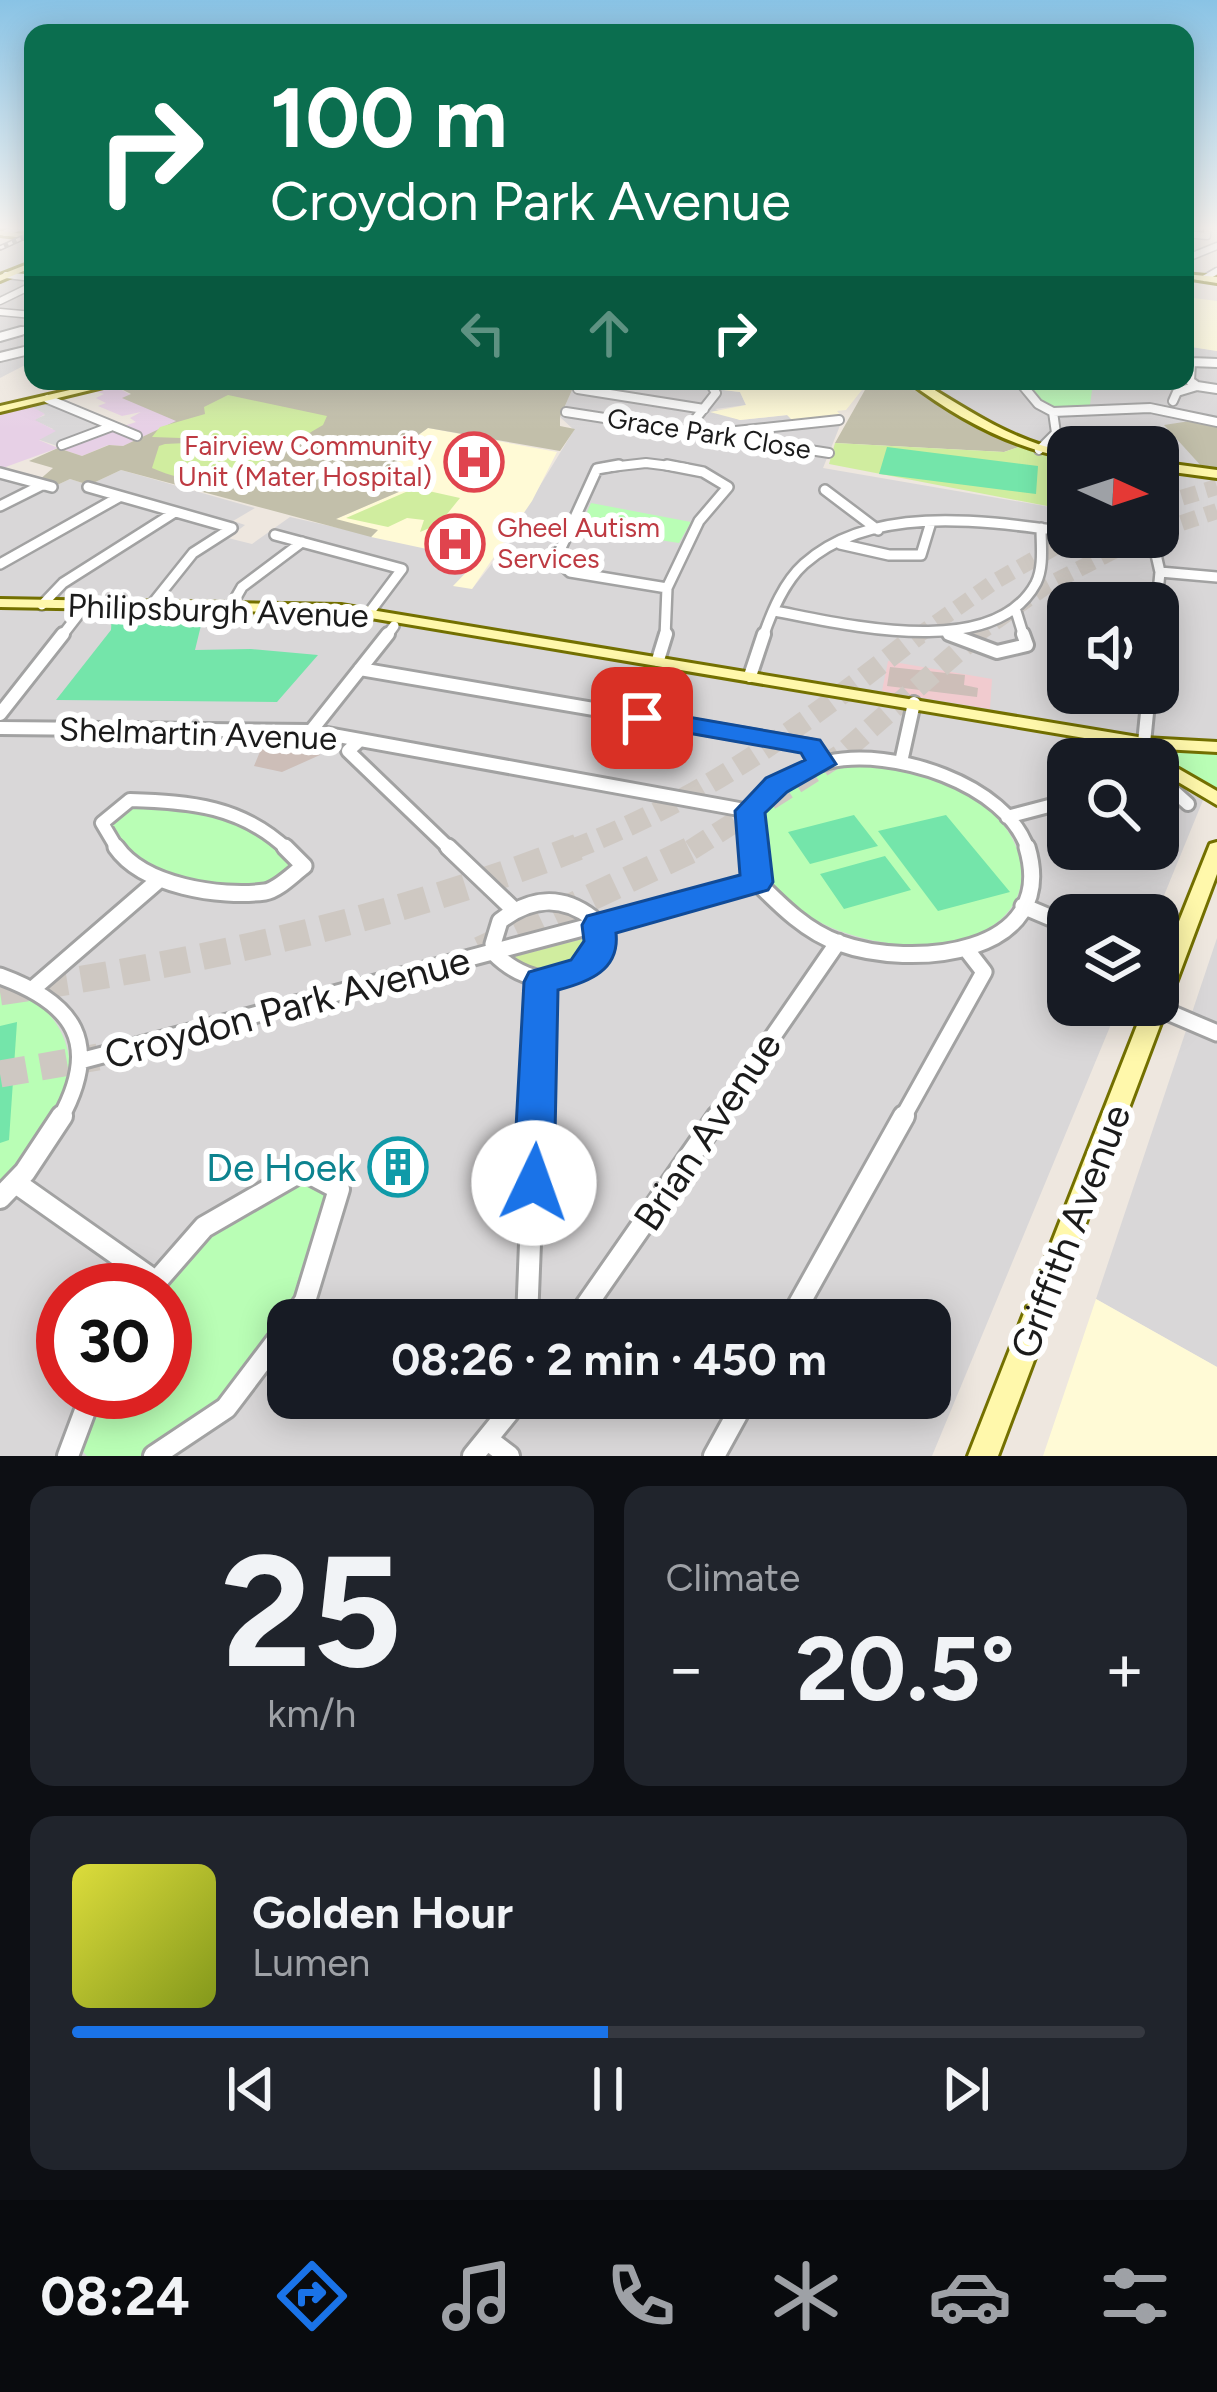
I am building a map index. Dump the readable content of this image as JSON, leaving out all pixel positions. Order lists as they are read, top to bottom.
{
  "streets": {
    "street": [
      "Grace Park Close",
      "Philipsburgh Avenue",
      "Shelmartin Avenue",
      "Croydon Park Avenue",
      "Brian Avenue",
      "Griffith Avenue"
    ]
  },
  "crossings": [
    ["Shelmartin Avenue", "Croydon Park Avenue"],
    ["Shelmartin Avenue", "Brian Avenue"],
    ["Croydon Park Avenue", "Brian Avenue"]
  ],
  "places": {
    "hospital": ["Fairview Community Unit (Mater Hospital)", "Gheel Autism Services"],
    "building": ["De Hoek"]
  },
  "north": "right",
  "page": {
    "turn": ["100 m", "Croydon Park Avenue"],
    "limit": "30",
    "trip": "08:26 · 2 min · 450 m",
    "tile": [
      ["25", "km/h"],
      "Climate"
    ],
    "heat": ["−", "20.5°", "+"],
    "song": ["Golden Hour", "Lumen"],
    "tabs": "08:24"
  }
}
